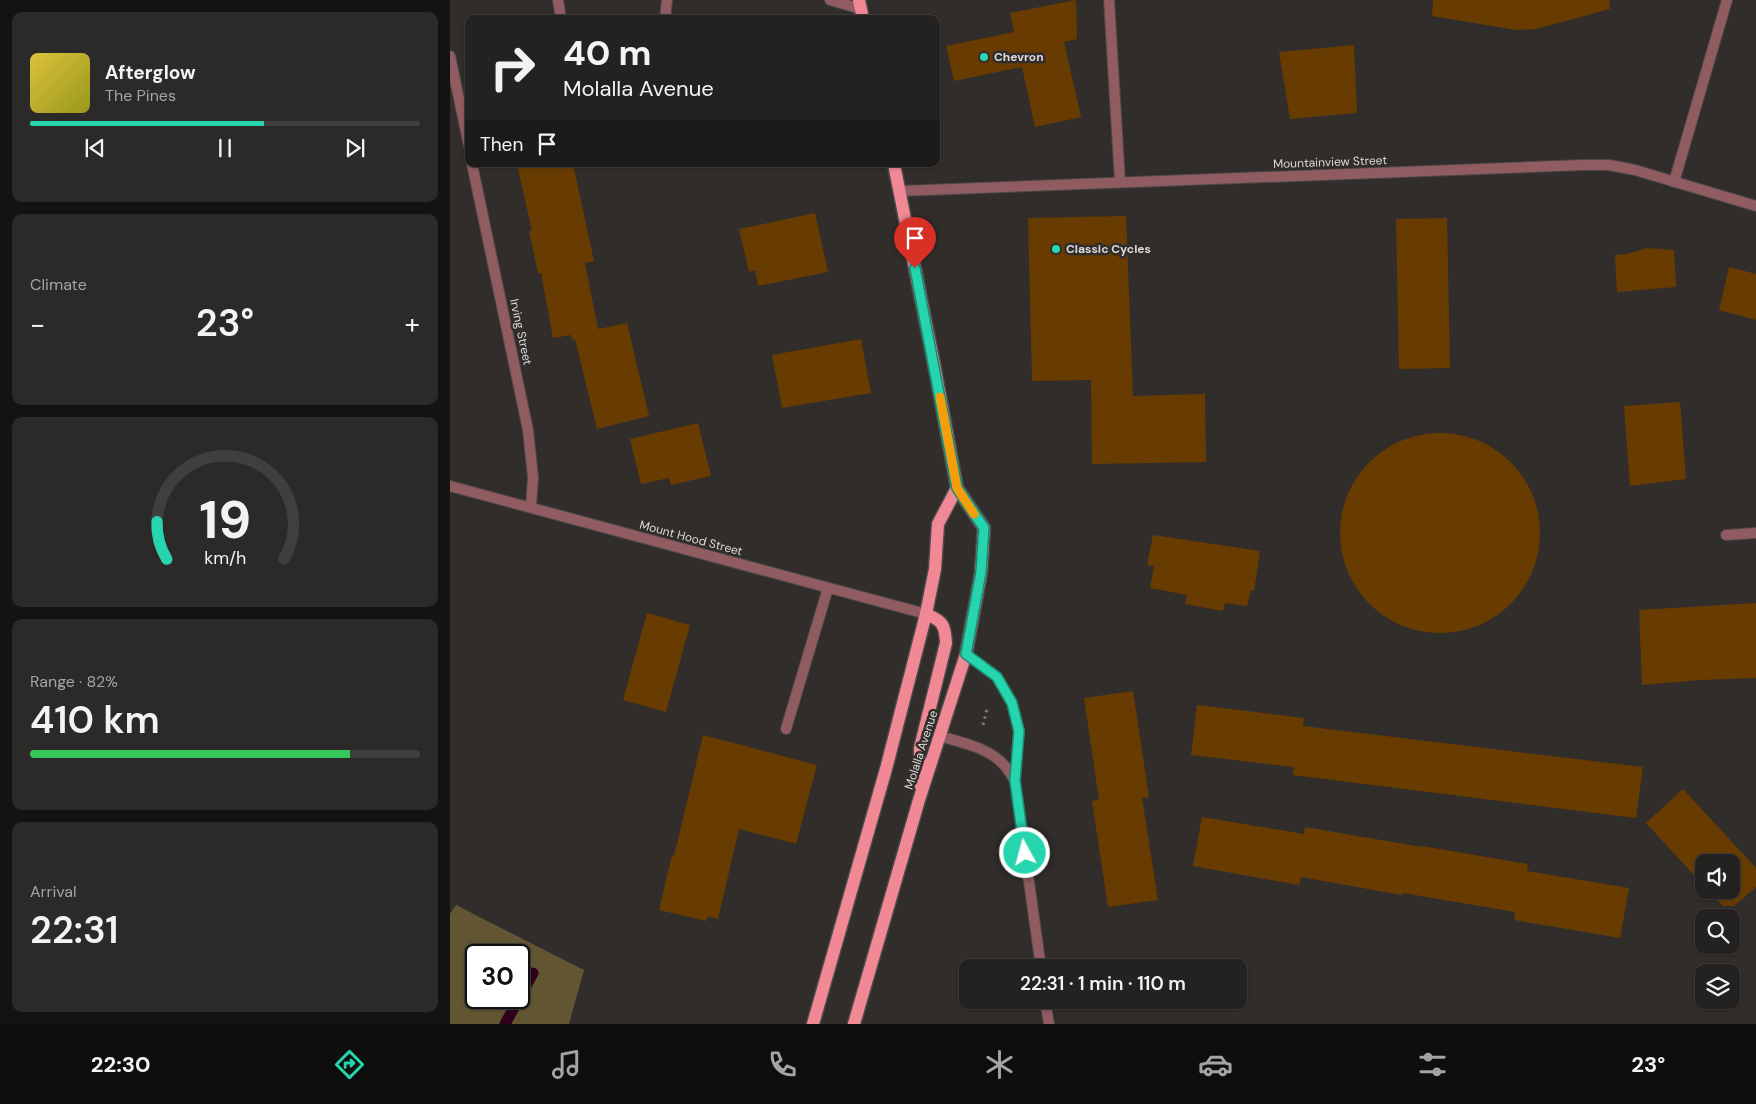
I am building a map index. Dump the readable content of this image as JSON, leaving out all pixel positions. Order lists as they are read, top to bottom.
{
  "streets": {
    "main road": ["Molalla Avenue"],
    "street": ["Mountainview Street", "Irving Street", "Mount Hood Street"]
  },
  "crossings": [
    ["Mountainview Street", "Molalla Avenue"],
    ["Irving Street", "Mount Hood Street"]
  ],
  "places": ["Chevron", "Classic Cycles"],
  "page": {
    "turn": ["40 m", "Molalla Avenue"],
    "song": ["Afterglow", "The Pines"],
    "then": "Then",
    "tile": [
      "Climate",
      ["Range · 82%", "410 km"],
      ["Arrival", "22:31"]
    ],
    "heat": ["−", "23°", "+"],
    "limit": "30",
    "trip": "22:31 · 1 min · 110 m",
    "tabs": ["22:30", "23°"],
    "gauge": ["19", "km/h"]
  }
}
